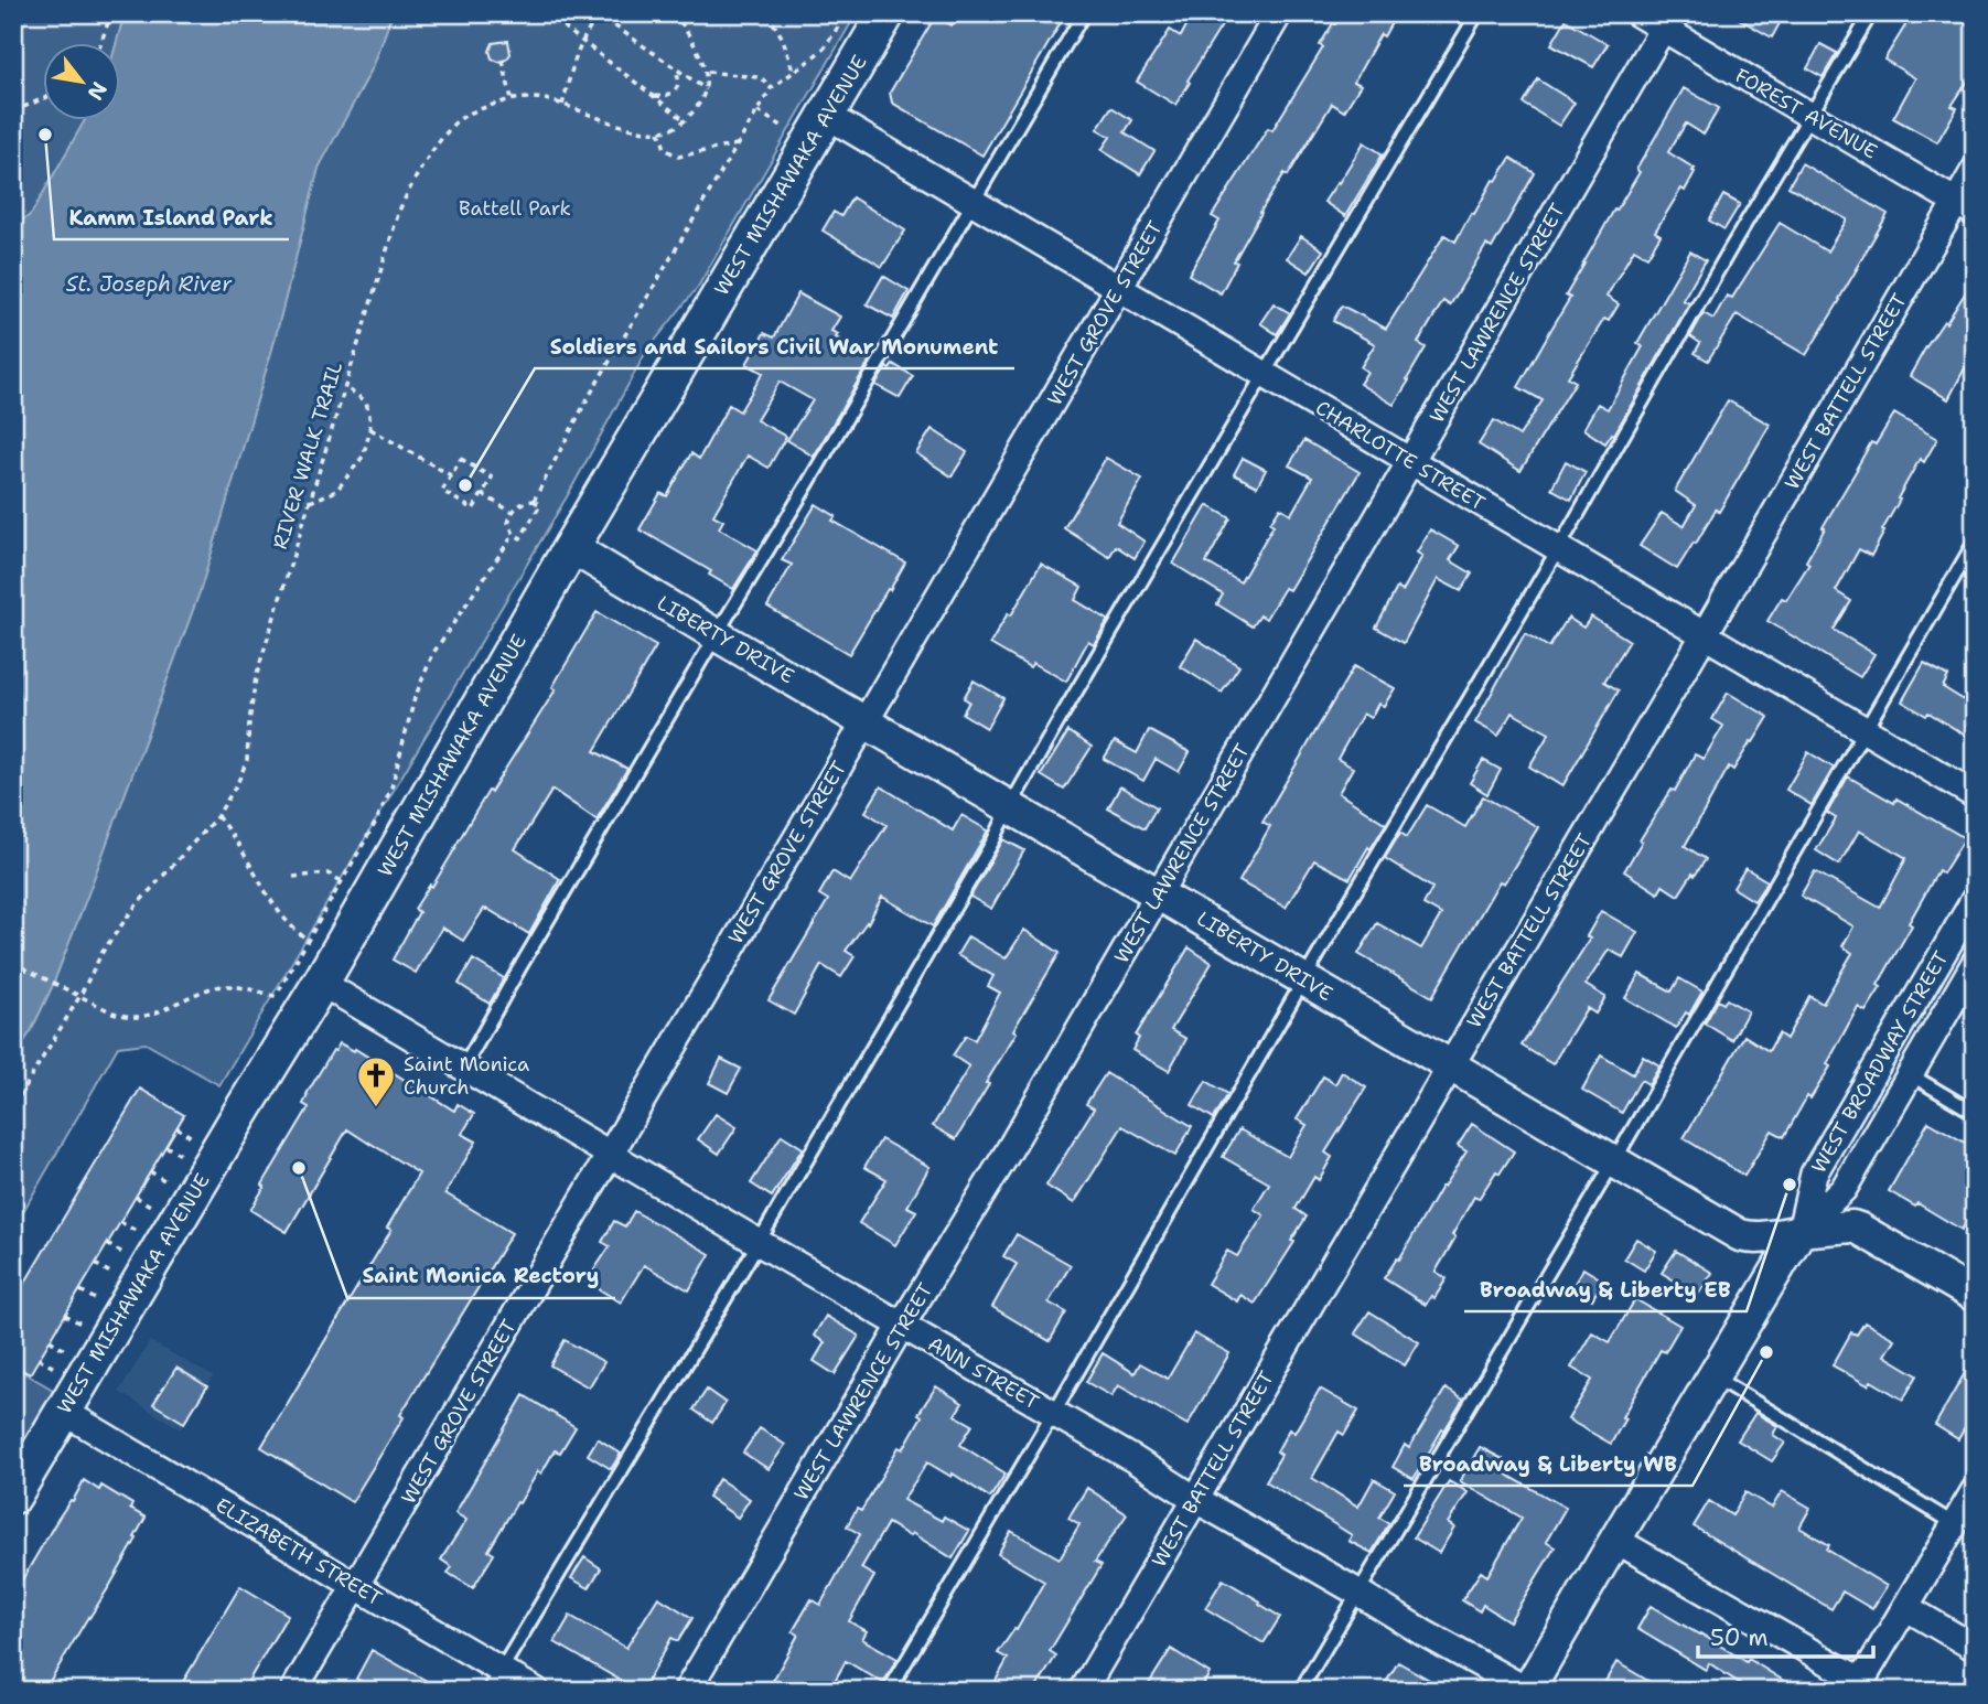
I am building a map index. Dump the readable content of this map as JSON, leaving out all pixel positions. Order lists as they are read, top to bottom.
{
  "streets": {
    "main road": ["WEST MISHAWAKA AVENUE"],
    "street": [
      "FOREST AVENUE",
      "WEST GROVE STREET",
      "WEST LAWRENCE STREET",
      "WEST BATTELL STREET",
      "CHARLOTTE STREET",
      "LIBERTY DRIVE",
      "WEST BROADWAY STREET",
      "ANN STREET",
      "ELIZABETH STREET"
    ],
    "path": ["RIVER WALK TRAIL"]
  },
  "crossings": [
    ["FOREST AVENUE", "WEST LAWRENCE STREET"],
    ["FOREST AVENUE", "WEST BATTELL STREET"],
    ["WEST MISHAWAKA AVENUE", "CHARLOTTE STREET"],
    ["WEST MISHAWAKA AVENUE", "LIBERTY DRIVE"],
    ["WEST MISHAWAKA AVENUE", "ANN STREET"],
    ["WEST MISHAWAKA AVENUE", "ELIZABETH STREET"],
    ["WEST GROVE STREET", "CHARLOTTE STREET"],
    ["WEST GROVE STREET", "LIBERTY DRIVE"],
    ["WEST GROVE STREET", "ANN STREET"],
    ["WEST GROVE STREET", "ELIZABETH STREET"],
    ["WEST LAWRENCE STREET", "CHARLOTTE STREET"],
    ["WEST LAWRENCE STREET", "LIBERTY DRIVE"],
    ["WEST LAWRENCE STREET", "ANN STREET"],
    ["WEST BATTELL STREET", "CHARLOTTE STREET"],
    ["WEST BATTELL STREET", "LIBERTY DRIVE"],
    ["WEST BATTELL STREET", "ANN STREET"],
    ["LIBERTY DRIVE", "WEST BROADWAY STREET"],
    ["WEST BROADWAY STREET", "ANN STREET"]
  ],
  "water": ["St. Joseph River"],
  "parks": ["Battell Park"],
  "places": {
    "other": [
      "Kamm Island Park",
      "Soldiers and Sailors Civil War Monument",
      "Saint Monica Rectory",
      "Broadway & Liberty EB",
      "Broadway & Liberty WB"
    ],
    "church": ["Saint Monica Church"]
  },
  "scale_bar": "50 m",
  "north": "bottom right"
}
